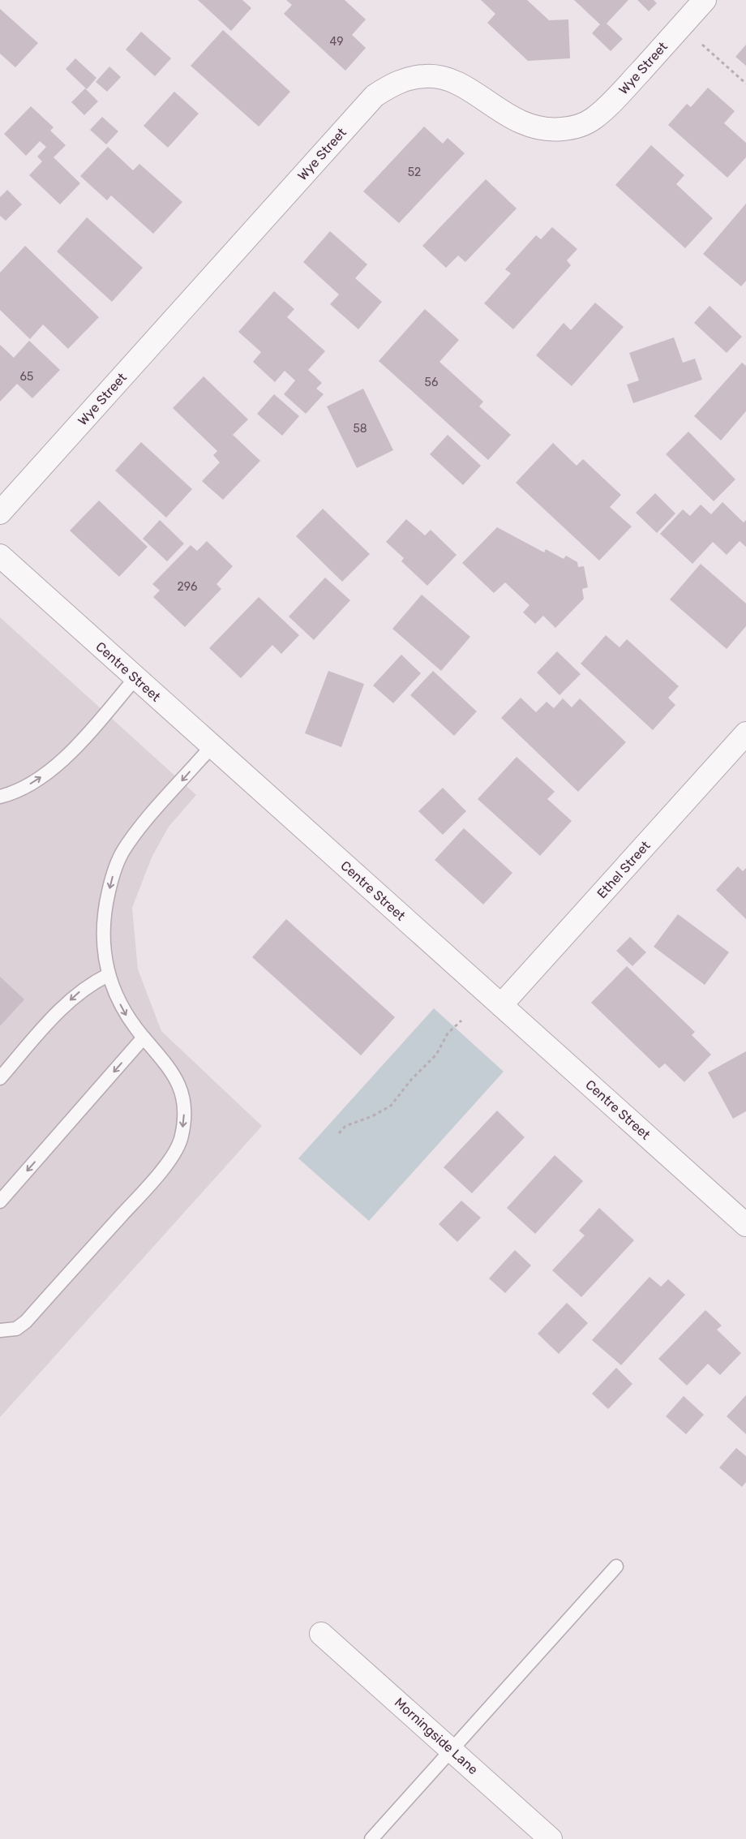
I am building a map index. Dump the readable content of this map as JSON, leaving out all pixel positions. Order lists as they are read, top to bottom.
{
  "streets": {
    "street": [
      "Wye Street",
      "Centre Street",
      "Ethel Street",
      "Morningside Lane"
    ]
  },
  "crossings": [
    ["Centre Street", "Ethel Street"]
  ],
  "house_numbers": [
    "49",
    "52",
    "65",
    "56",
    "58",
    "296"
  ]
}
